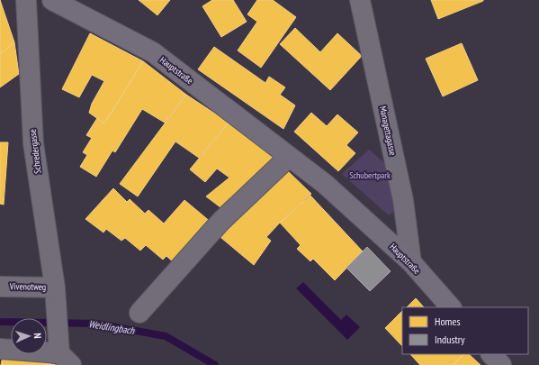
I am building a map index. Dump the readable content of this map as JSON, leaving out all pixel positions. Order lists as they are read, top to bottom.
{
  "streets": {
    "main road": ["Hauptstraße"],
    "street": ["Managettagasse", "Schredergasse", "Vivenotweg"]
  },
  "crossings": [
    ["Hauptstraße", "Managettagasse"],
    ["Schredergasse", "Vivenotweg"]
  ],
  "water": ["Weidlingbach"],
  "parks": ["Schubertpark"],
  "legend": ["Homes", "Industry"],
  "north": "right"
}
